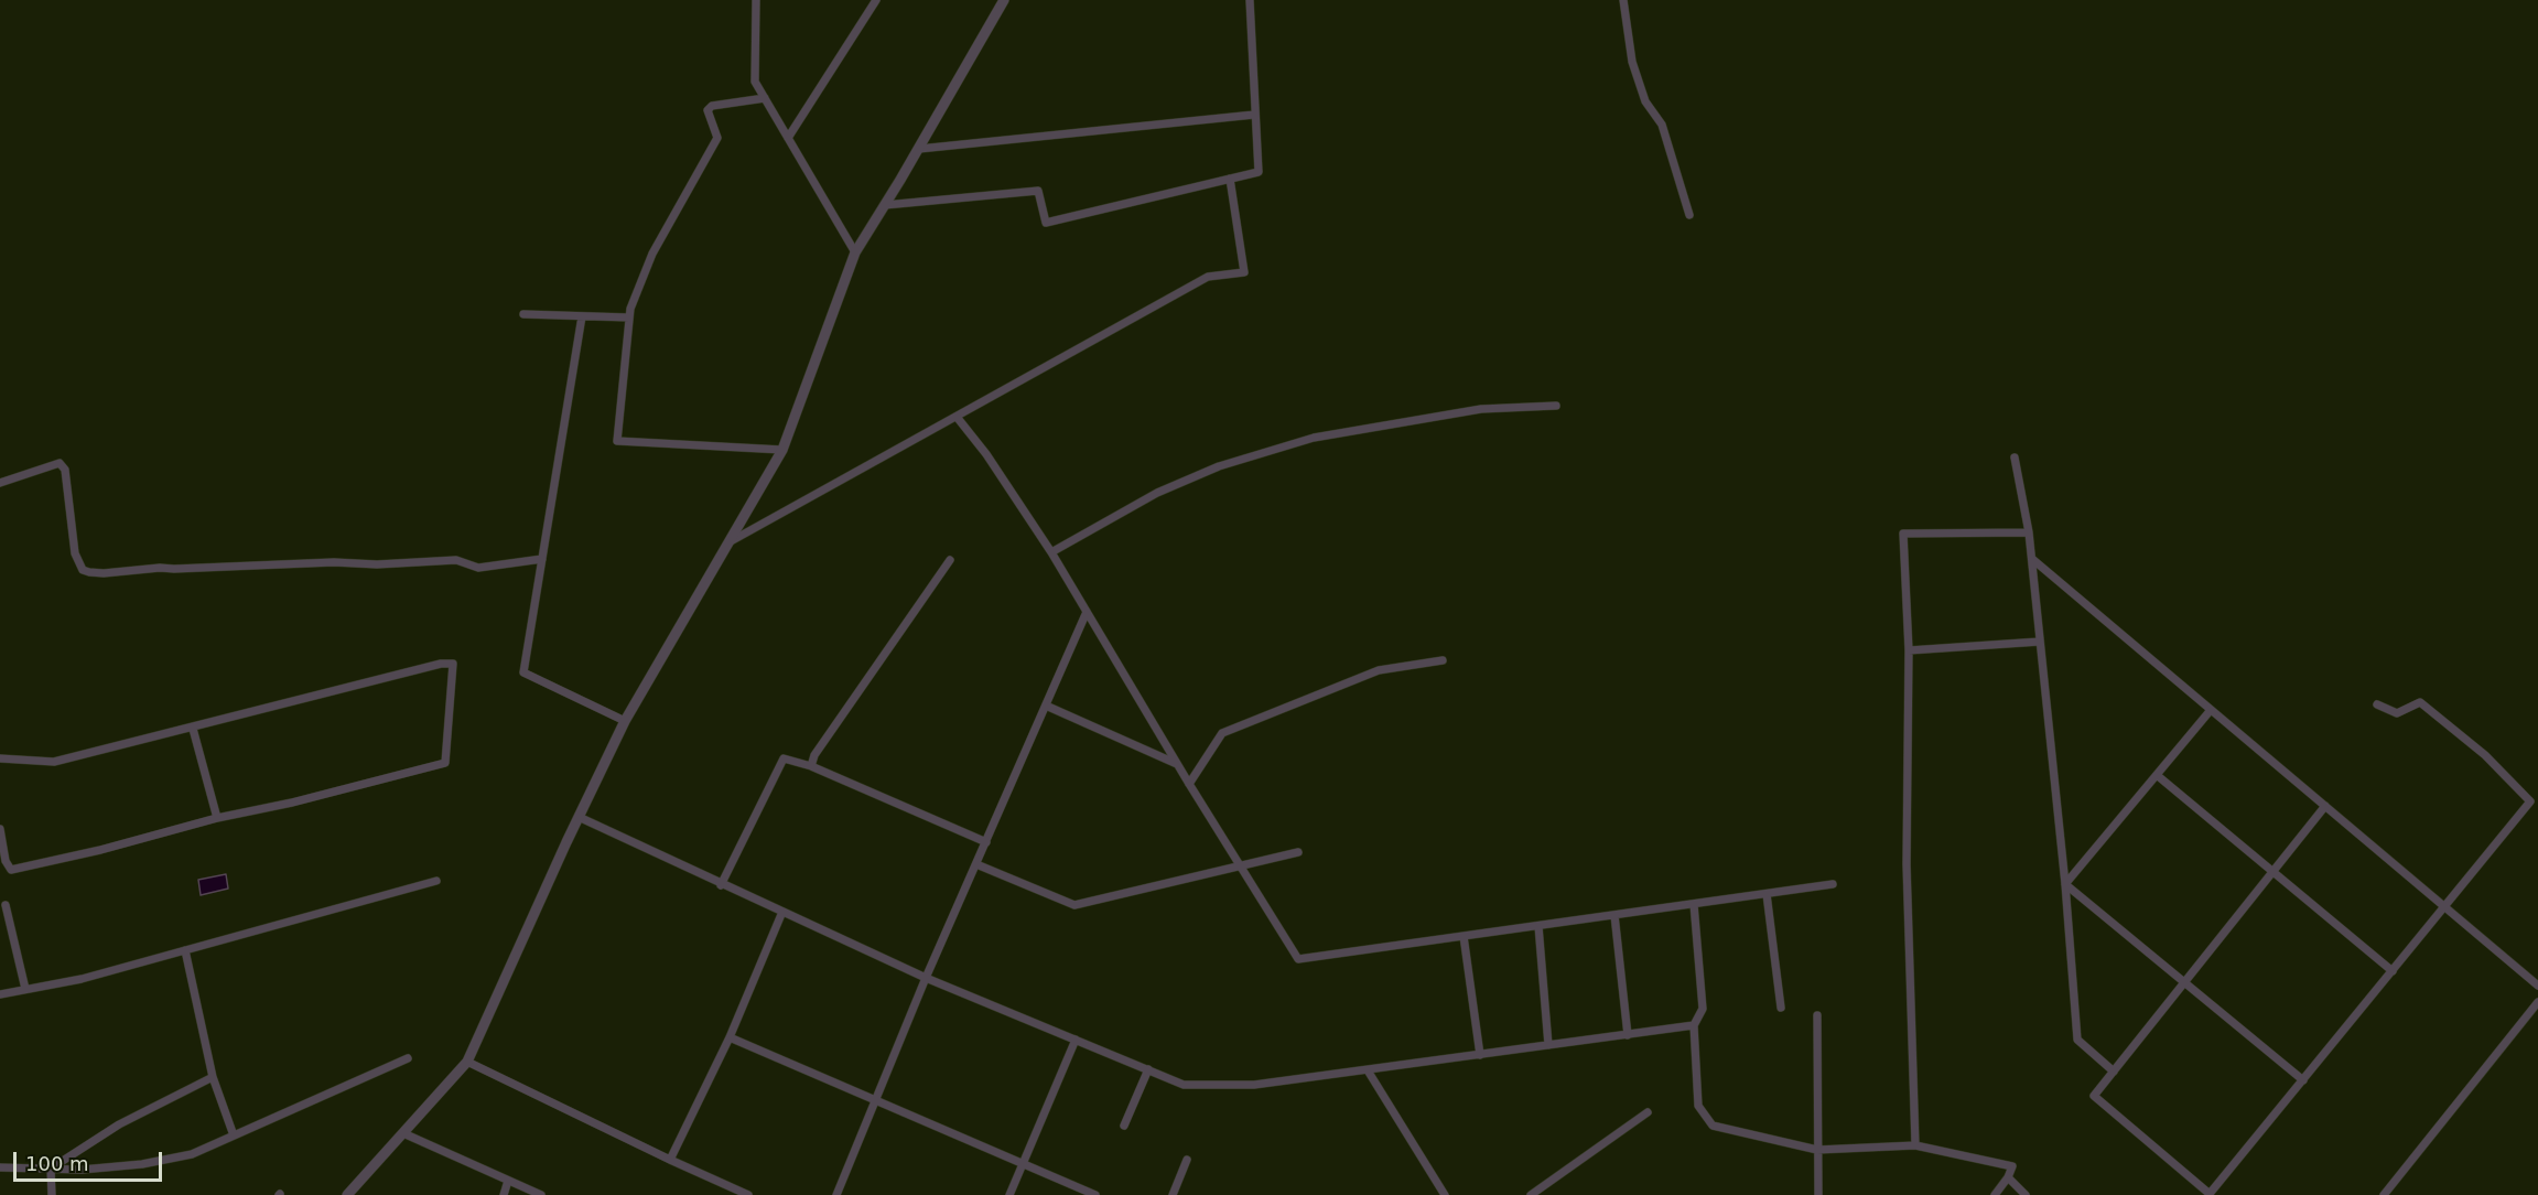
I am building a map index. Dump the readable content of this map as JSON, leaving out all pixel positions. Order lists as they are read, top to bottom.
{
  "scale_bar": "100 m"
}
